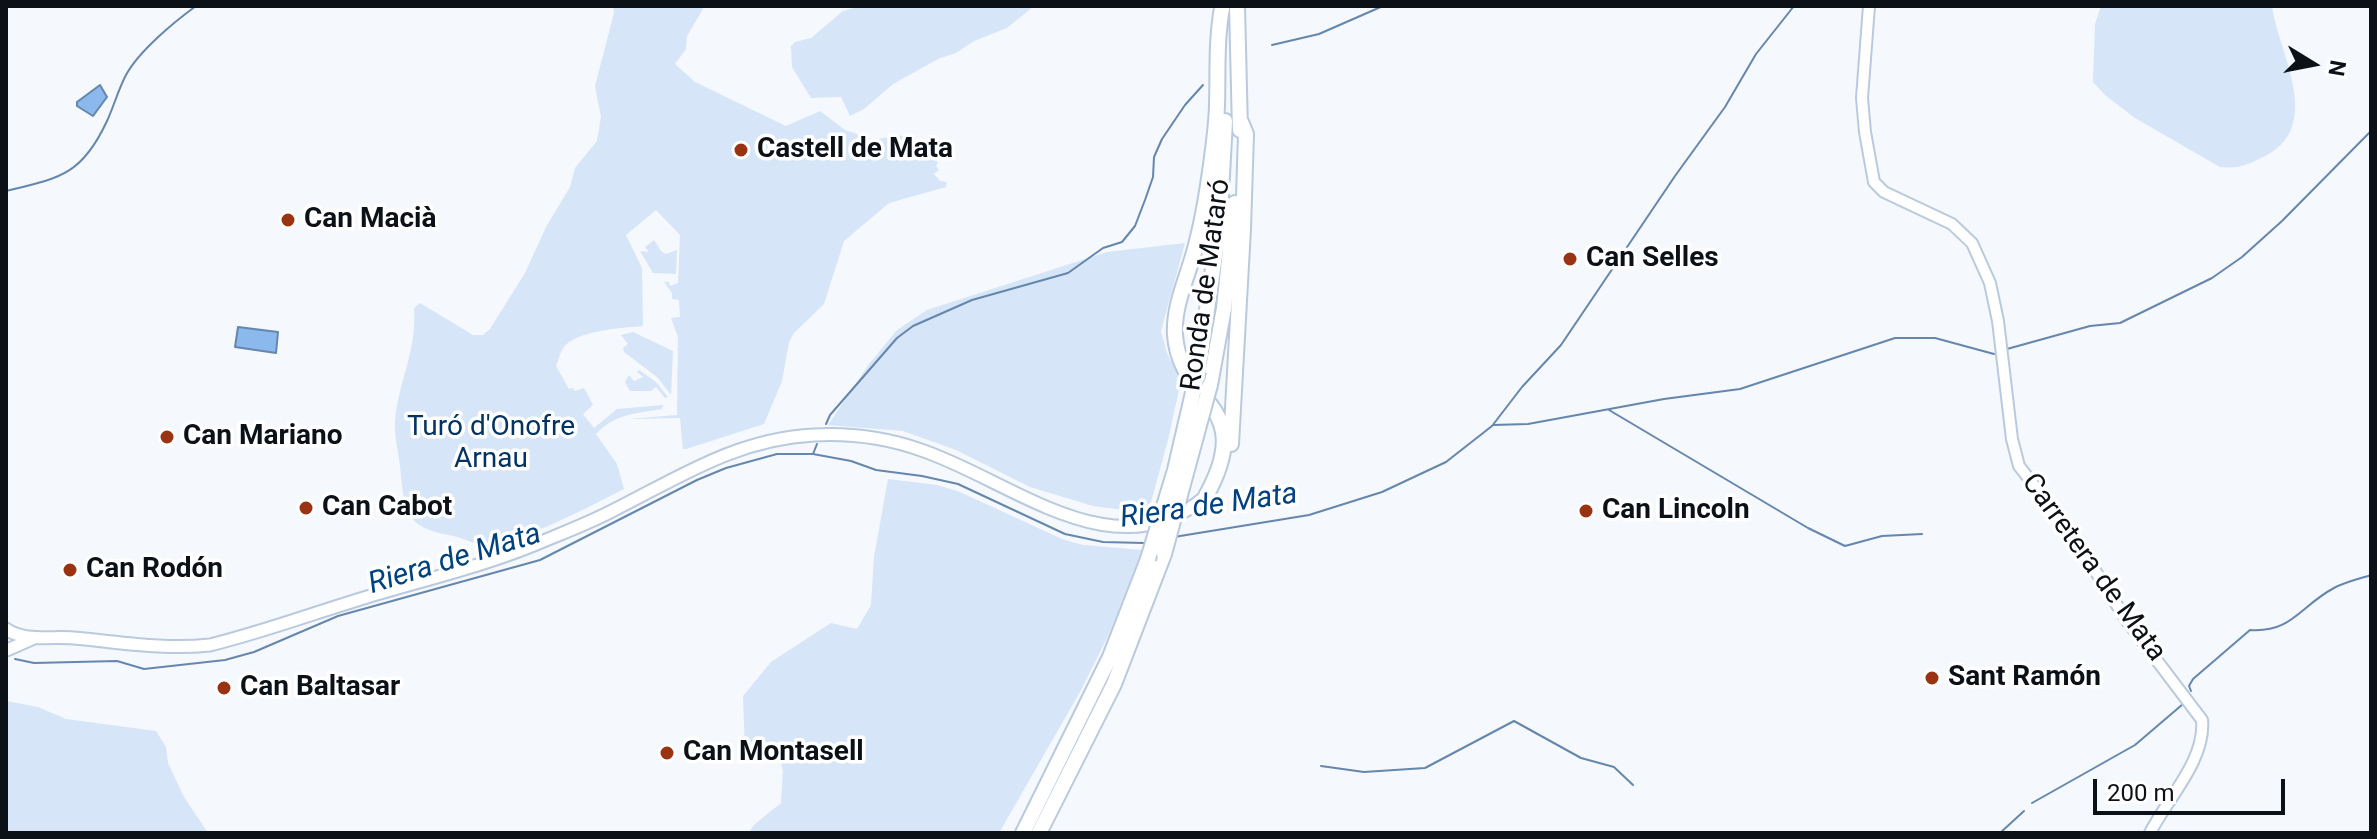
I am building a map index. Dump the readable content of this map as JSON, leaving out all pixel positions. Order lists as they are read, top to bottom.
{
  "streets": {
    "highway": ["Ronda de Mataró"],
    "street": ["Carretera de Mata"]
  },
  "water": ["Riera de Mata"],
  "parks": ["Turó d'Onofre Arnau"],
  "places": [
    "Castell de Mata",
    "Can Macià",
    "Can Selles",
    "Can Mariano",
    "Can Cabot",
    "Can Lincoln",
    "Can Rodón",
    "Sant Ramón",
    "Can Baltasar",
    "Can Montasell"
  ],
  "scale_bar": "200 m",
  "north": "right"
}
